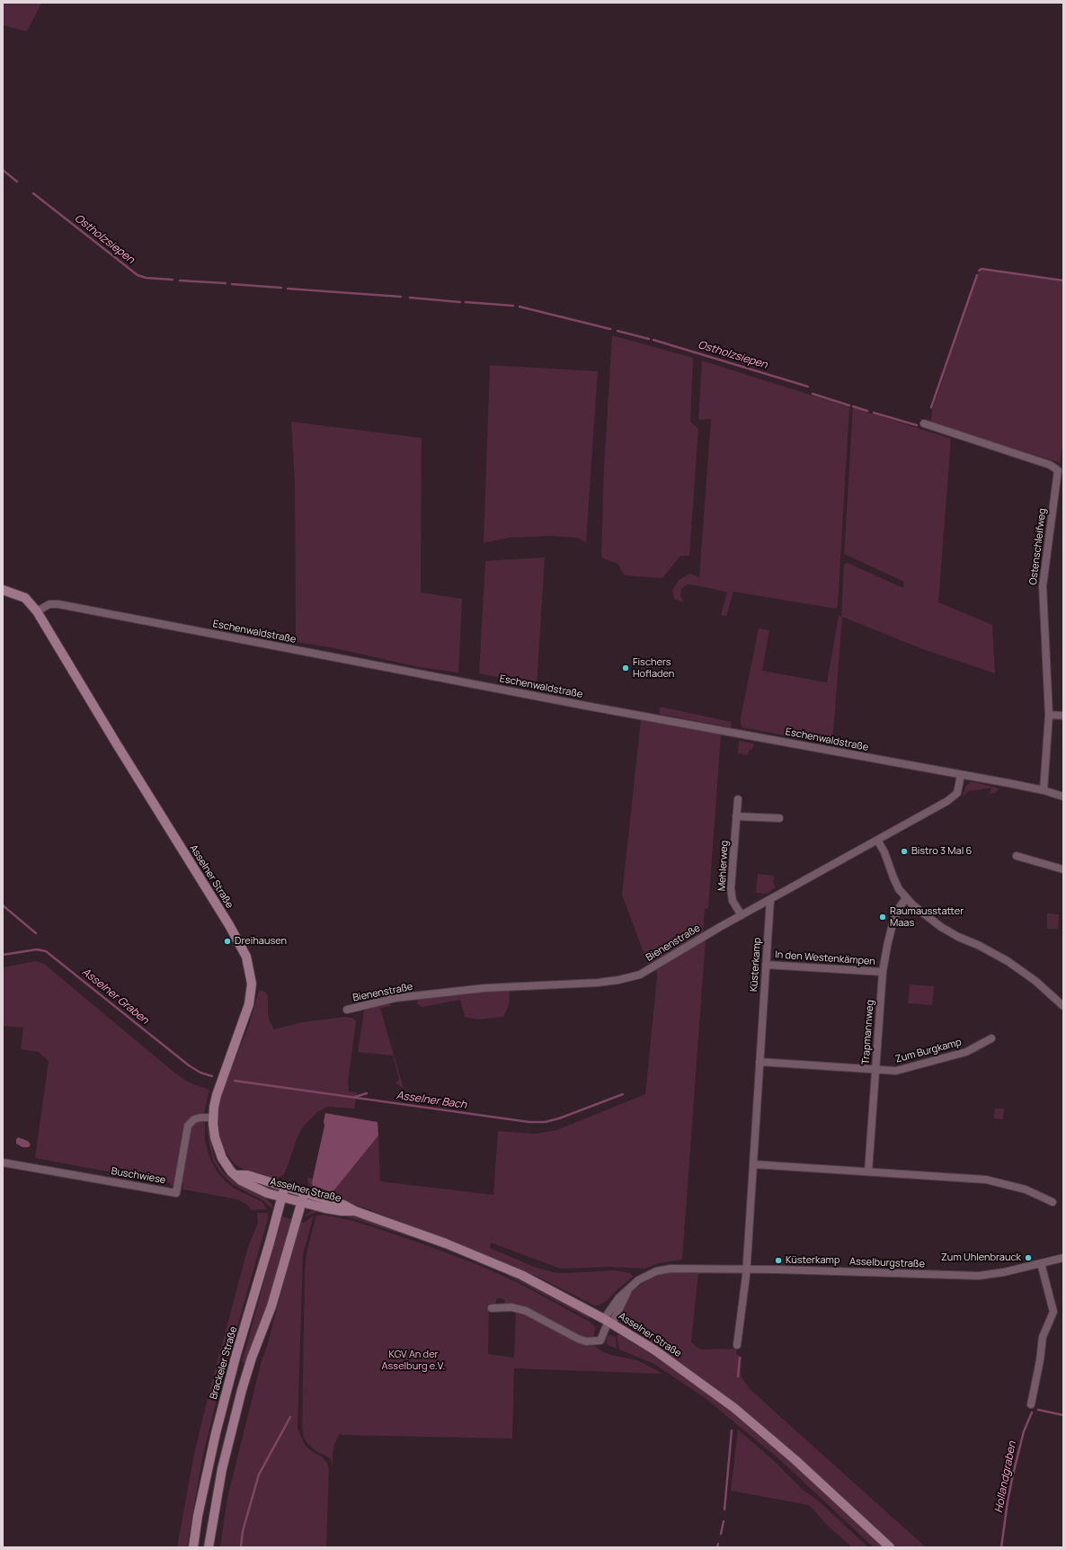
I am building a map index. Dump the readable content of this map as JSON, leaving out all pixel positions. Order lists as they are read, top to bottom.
{
  "streets": {
    "main road": ["Asselner Straße", "Brackeler Straße"],
    "street": [
      "Ostenschleifweg",
      "Eschenwaldstraße",
      "Mehlerweg",
      "Bienenstraße",
      "In den Westenkämpen",
      "Küsterkamp",
      "Trapmannweg",
      "Zum Burgkamp",
      "Buschwiese",
      "Asselburgstraße"
    ]
  },
  "crossings": [
    ["Ostenschleifweg", "Eschenwaldstraße"],
    ["Eschenwaldstraße", "Asselner Straße"],
    ["Eschenwaldstraße", "Bienenstraße"],
    ["Mehlerweg", "Bienenstraße"],
    ["Asselner Straße", "Buschwiese"],
    ["Asselner Straße", "Asselburgstraße"],
    ["Asselner Straße", "Brackeler Straße"],
    ["Bienenstraße", "Küsterkamp"],
    ["In den Westenkämpen", "Küsterkamp"],
    ["In den Westenkämpen", "Trapmannweg"],
    ["Küsterkamp", "Zum Burgkamp"],
    ["Küsterkamp", "Asselburgstraße"],
    ["Trapmannweg", "Zum Burgkamp"]
  ],
  "water": [
    "Ostholzsiepen",
    "Asselner Graben",
    "Asselner Bach",
    "Hollandgraben"
  ],
  "parks": ["KGV An der Asselburg e.V."],
  "places": [
    "Fischers Hofladen",
    "Bistro 3 Mal 6",
    "Raumausstatter Maas",
    "Dreihausen",
    "Zum Uhlenbrauck",
    "Küsterkamp"
  ]
}
